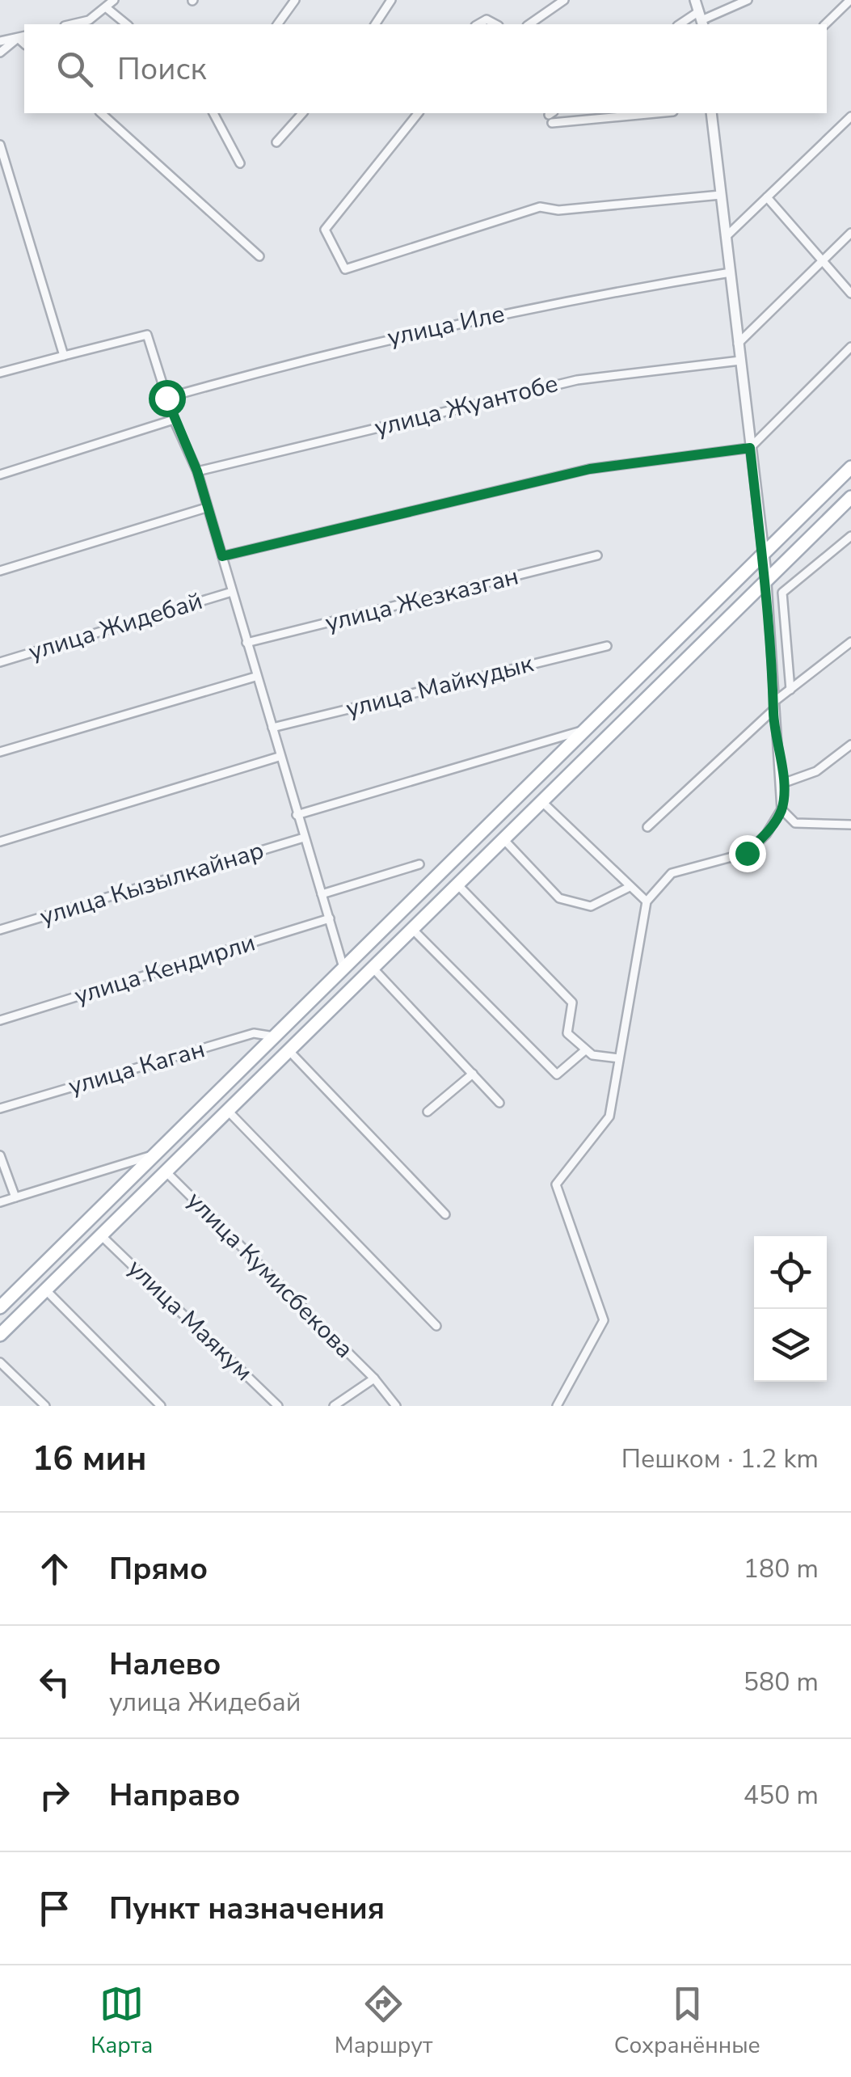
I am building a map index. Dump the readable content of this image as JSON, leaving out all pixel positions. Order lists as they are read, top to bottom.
{
  "streets": {
    "street": [
      "улица Иле",
      "улица Жуантобе",
      "улица Жезказган",
      "улица Жидебай",
      "улица Майкудык",
      "улица Кызылкайнар",
      "улица Кендирли",
      "улица Каган",
      "улица Кумисбекова",
      "улица Маякум"
    ]
  },
  "page": {
    "search": "Поиск",
    "heading": ["16 мин", "Пешком · 1.2 km"],
    "list": [
      ["Прямо", "180 m"],
      ["Налево", "улица Жидебай", "580 m"],
      ["Направо", "450 m"],
      "Пункт назначения"
    ],
    "nav": ["Карта", "Маршрут", "Сохранённые"]
  }
}
